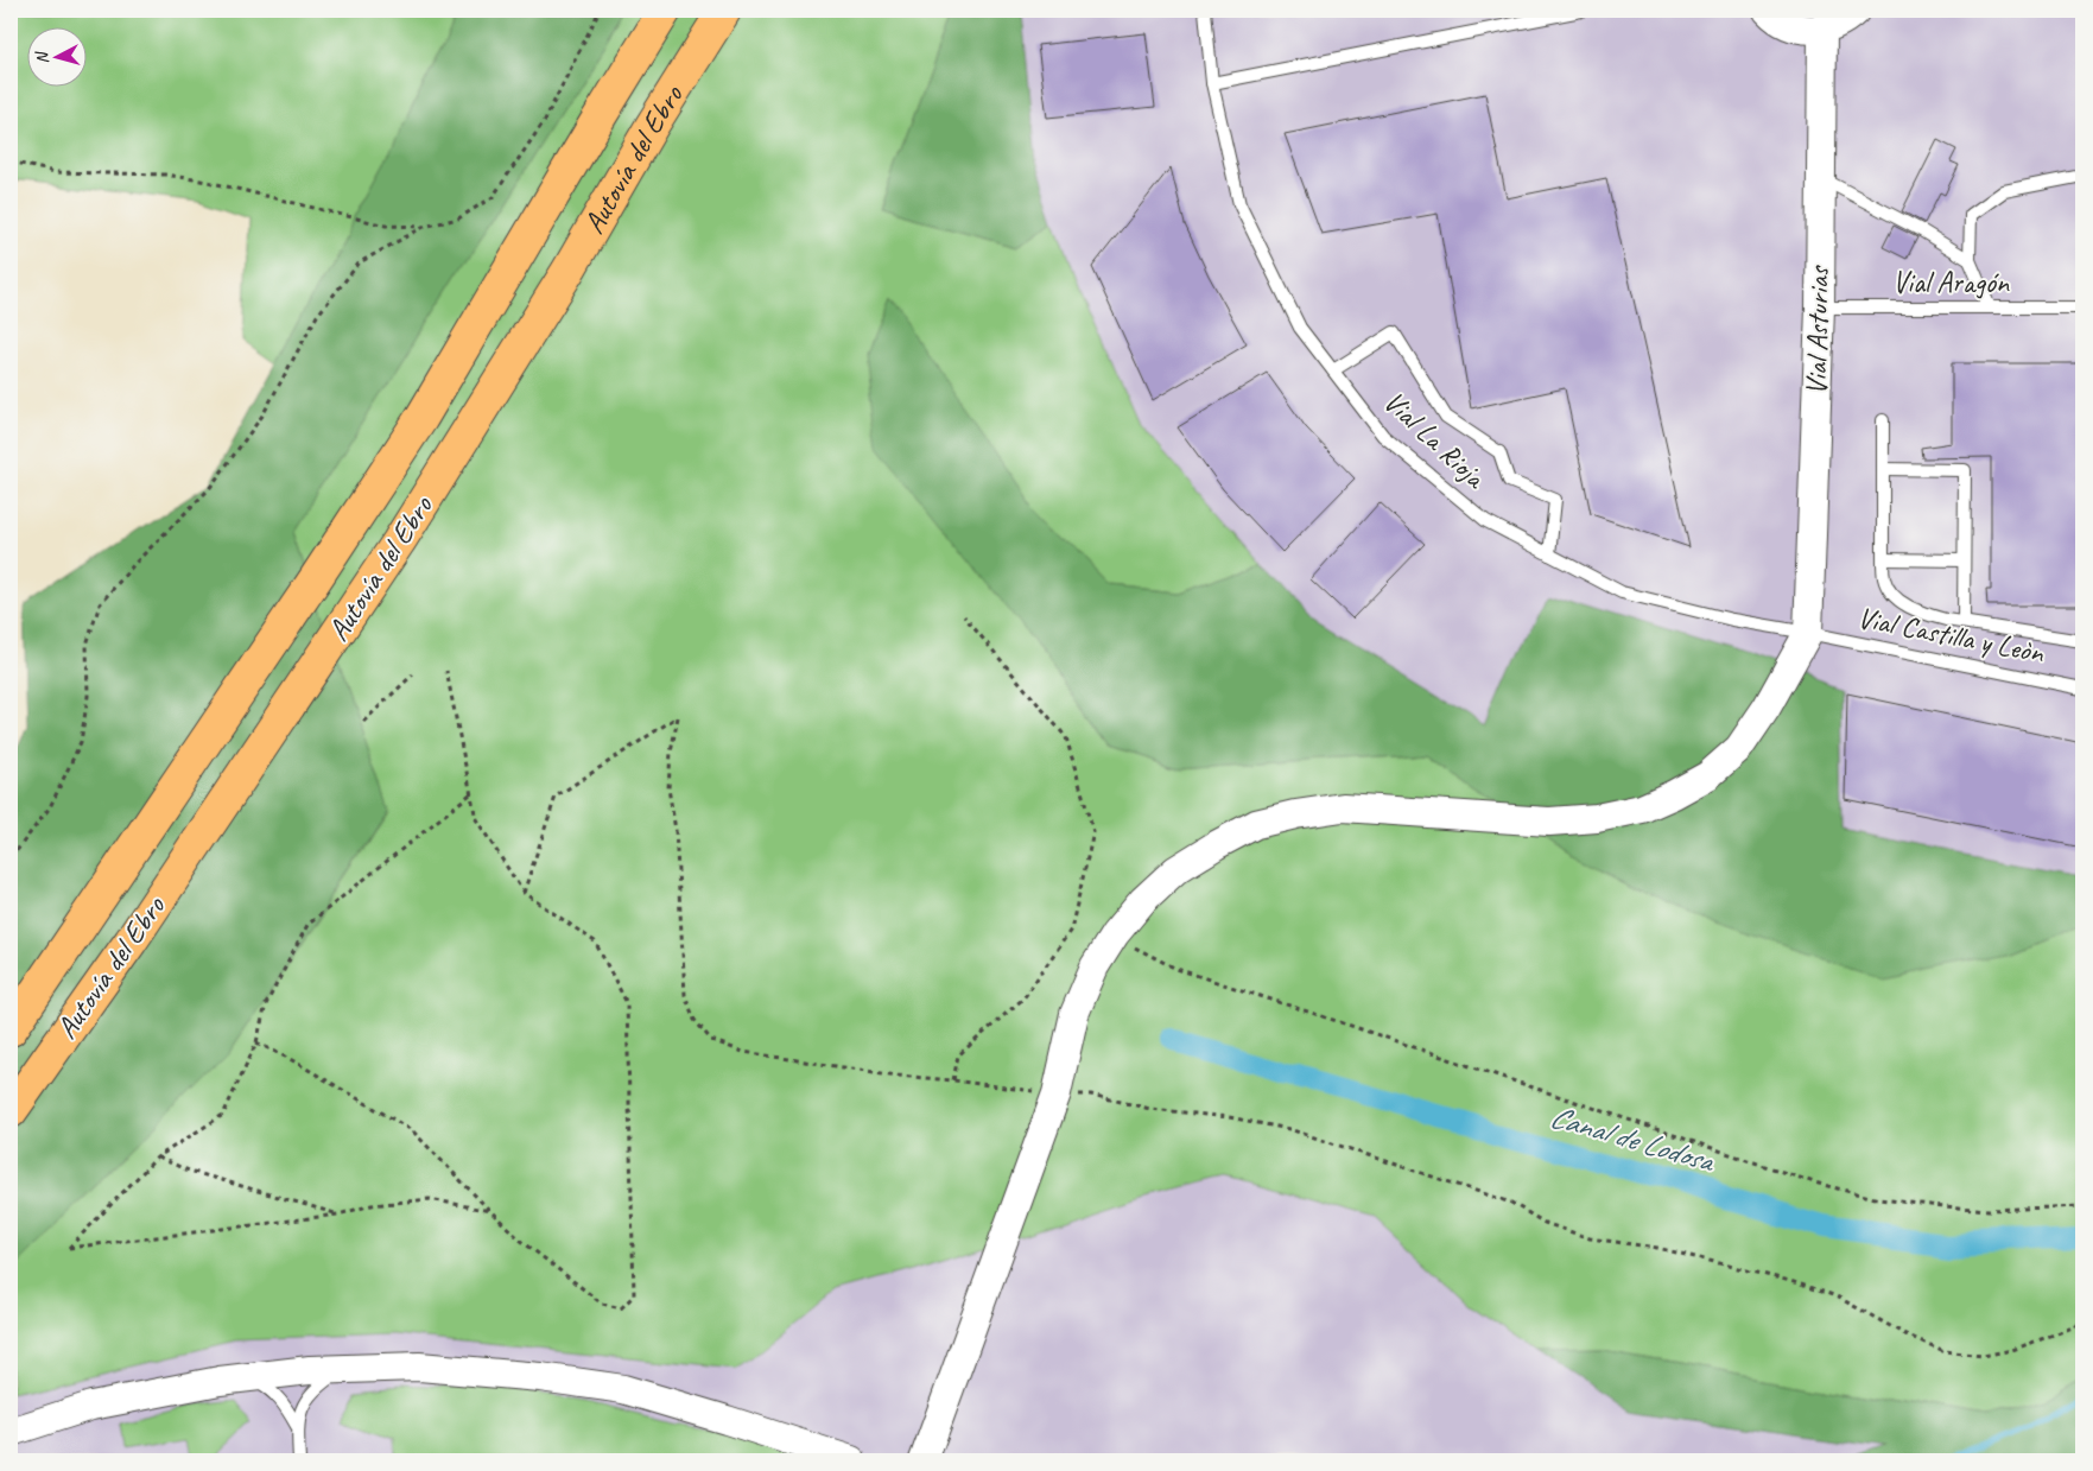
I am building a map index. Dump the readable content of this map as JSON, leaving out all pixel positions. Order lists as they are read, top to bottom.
{
  "streets": {
    "highway": ["Autovía del Ebro"],
    "street": ["Vial Asturias"],
    "lane": ["Vial Aragón", "Vial La Rioja", "Vial Castilla y Leòn"]
  },
  "crossings": [
    ["Vial Aragón", "Vial Asturias"],
    ["Vial Asturias", "Vial La Rioja"],
    ["Vial Asturias", "Vial Castilla y Leòn"],
    ["Vial La Rioja", "Vial Castilla y Leòn"]
  ],
  "water": ["Canal de Lodosa"],
  "north": "left"
}
